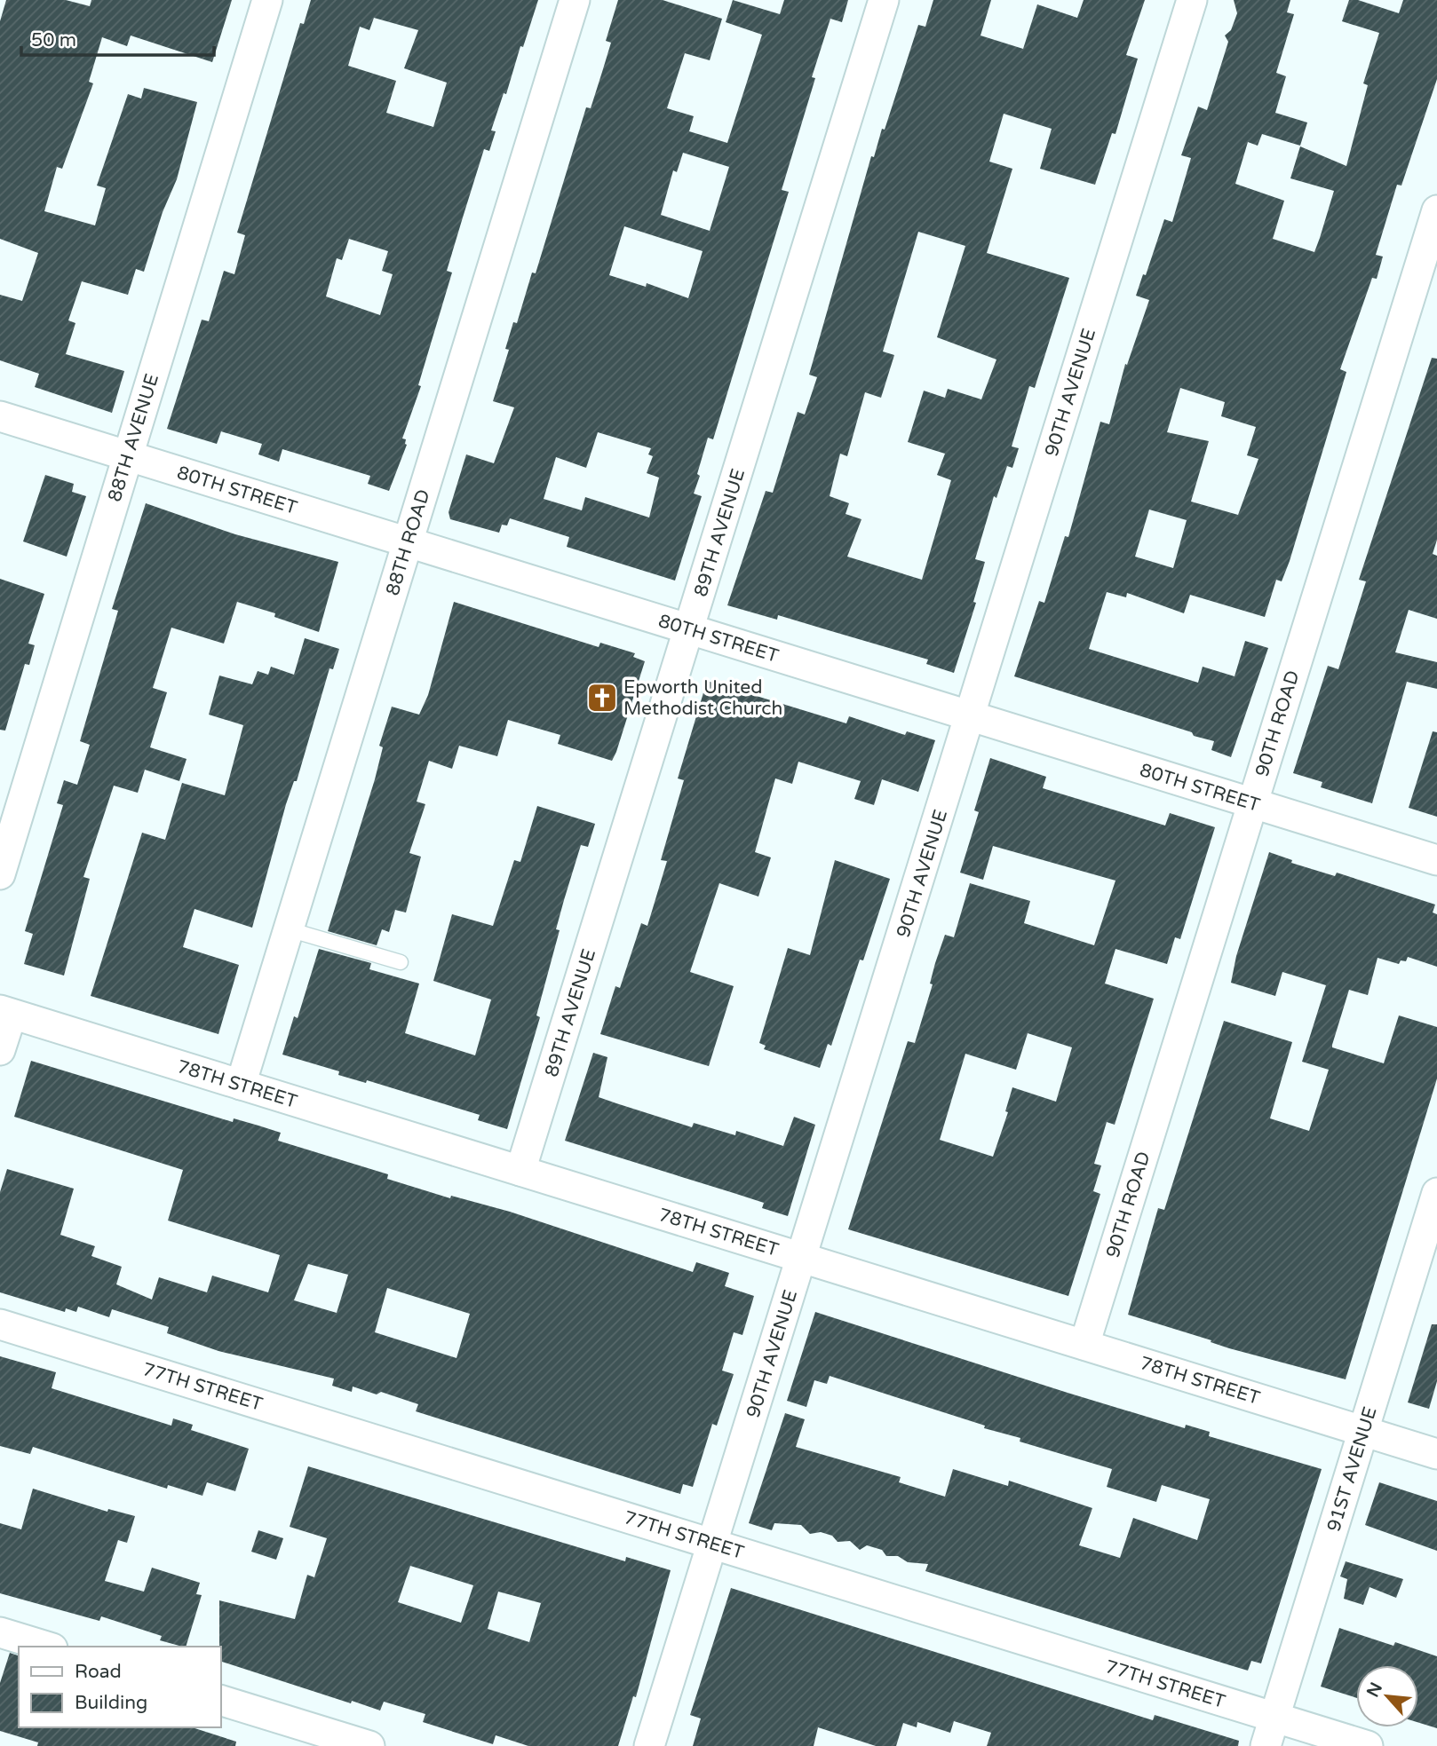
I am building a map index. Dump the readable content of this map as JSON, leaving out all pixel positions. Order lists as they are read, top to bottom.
{
  "streets": {
    "street": [
      "90TH AVENUE",
      "88TH AVENUE",
      "80TH STREET",
      "89TH AVENUE",
      "88TH ROAD",
      "90TH ROAD",
      "78TH STREET",
      "77TH STREET",
      "91ST AVENUE"
    ]
  },
  "crossings": [
    ["90TH AVENUE", "80TH STREET"],
    ["90TH AVENUE", "78TH STREET"],
    ["90TH AVENUE", "77TH STREET"],
    ["88TH AVENUE", "80TH STREET"],
    ["80TH STREET", "89TH AVENUE"],
    ["80TH STREET", "88TH ROAD"],
    ["80TH STREET", "90TH ROAD"],
    ["89TH AVENUE", "78TH STREET"],
    ["88TH ROAD", "78TH STREET"],
    ["90TH ROAD", "78TH STREET"],
    ["78TH STREET", "91ST AVENUE"],
    ["77TH STREET", "91ST AVENUE"]
  ],
  "places": {
    "church": ["Epworth United Methodist Church"]
  },
  "legend": ["Road", "Building"],
  "scale_bar": "50 m",
  "north": "top left"
}
